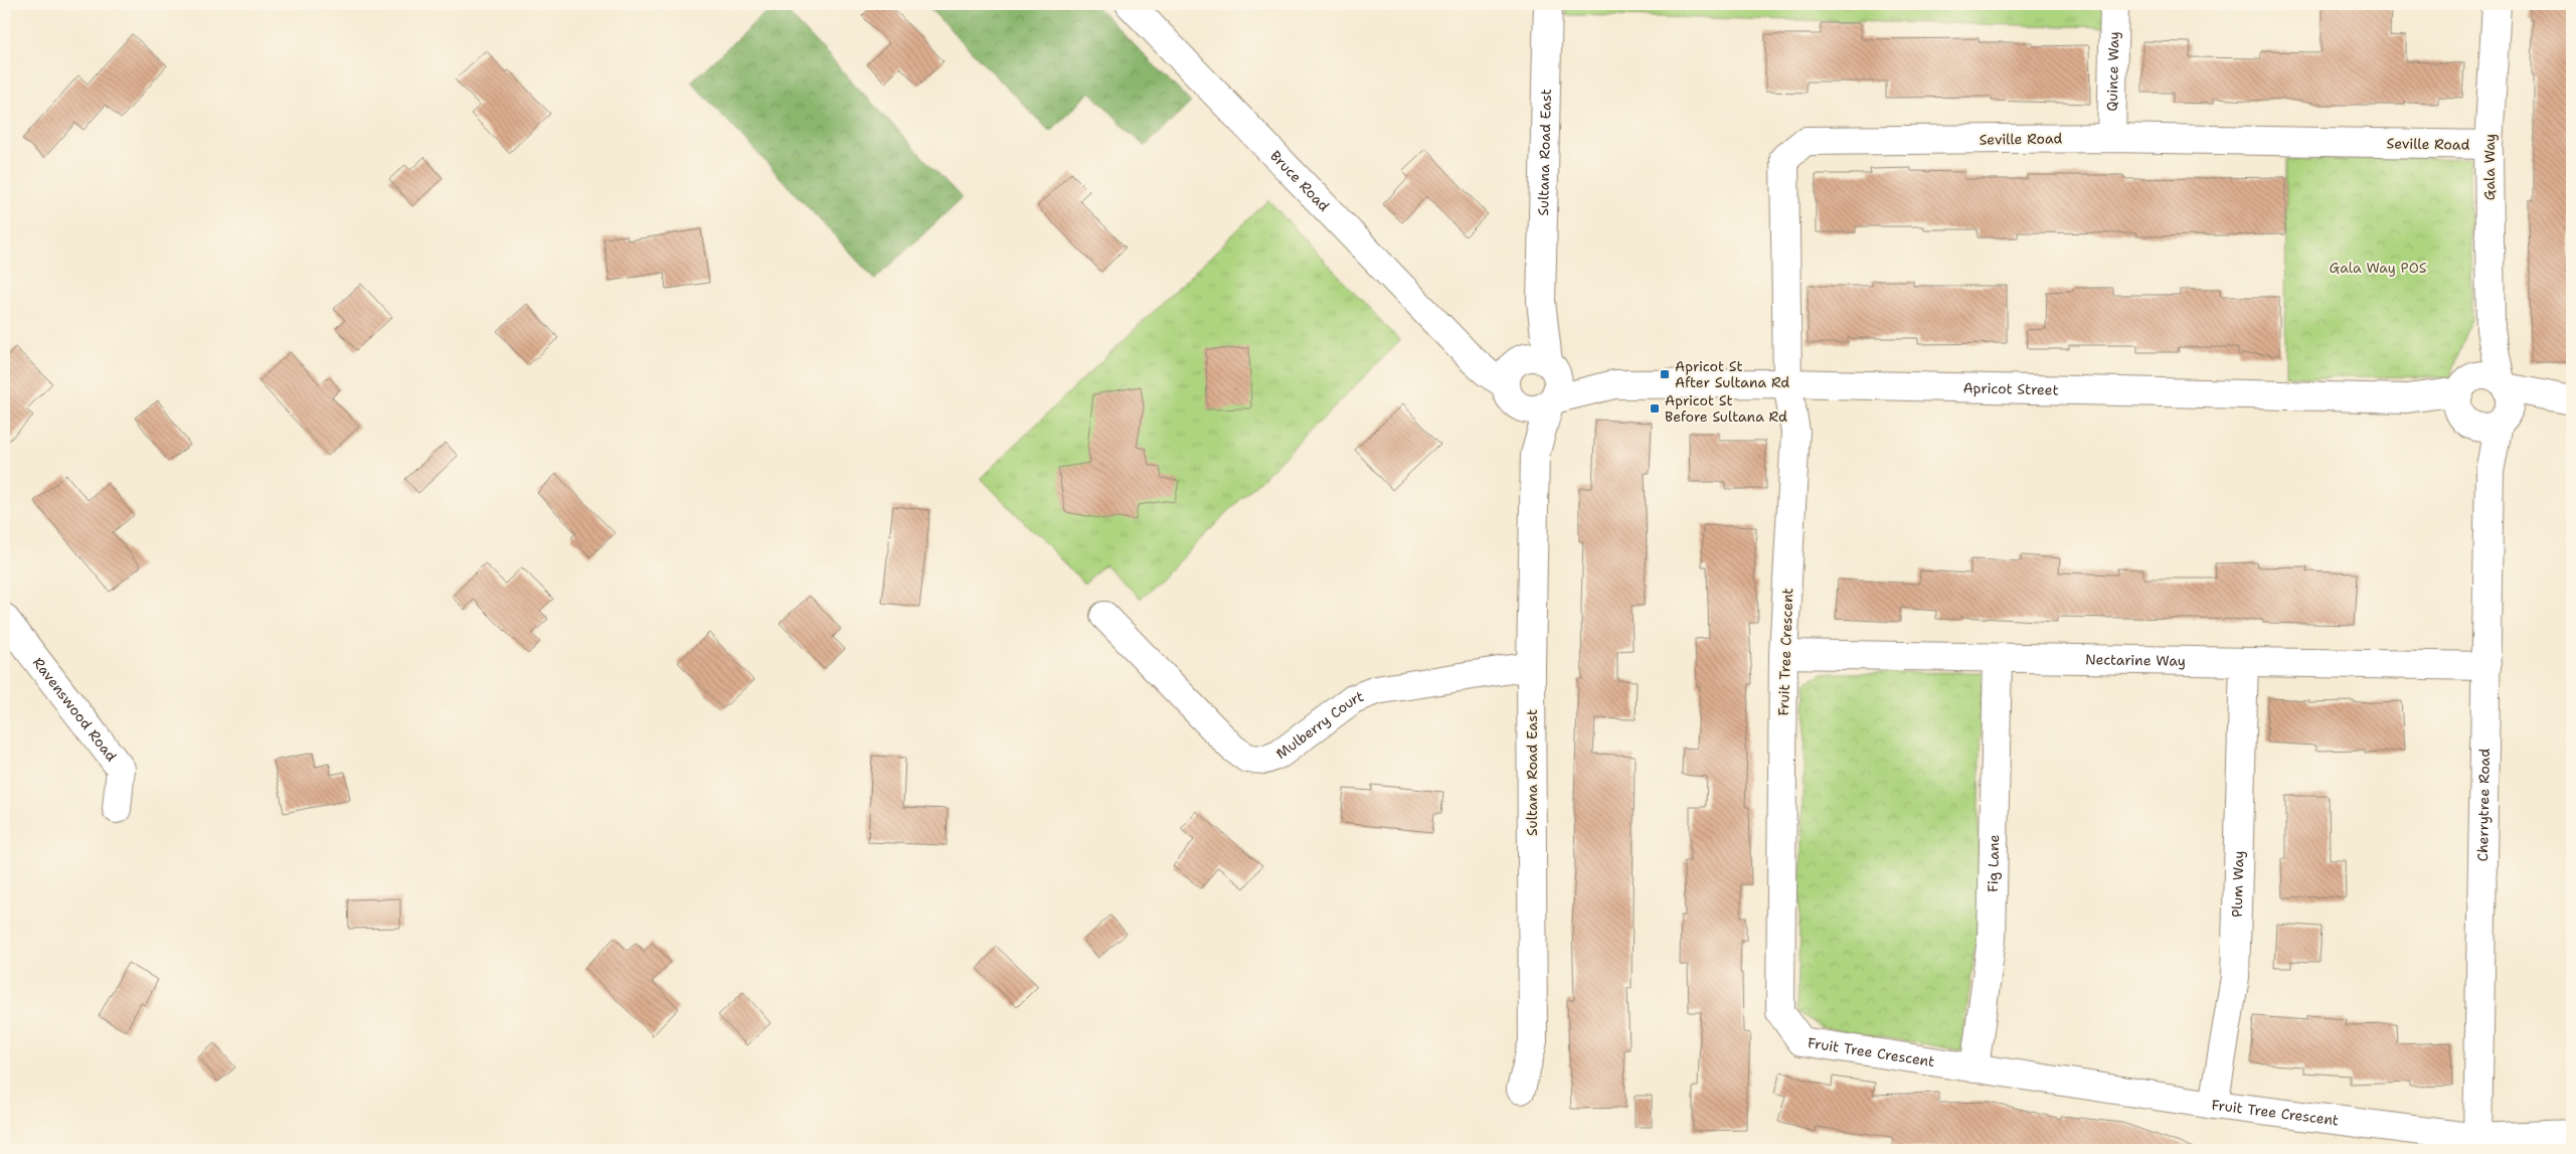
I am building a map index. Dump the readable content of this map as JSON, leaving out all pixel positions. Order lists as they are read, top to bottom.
{
  "streets": {
    "street": [
      "Quince Way",
      "Seville Road",
      "Sultana Road East",
      "Gala Way",
      "Bruce Road",
      "Apricot Street",
      "Fruit Tree Crescent",
      "Nectarine Way",
      "Ravenswood Road",
      "Mulberry Court",
      "Cherrytree Road",
      "Fig Lane",
      "Plum Way"
    ]
  },
  "crossings": [
    ["Quince Way", "Seville Road"],
    ["Seville Road", "Gala Way"],
    ["Seville Road", "Apricot Street"],
    ["Seville Road", "Fruit Tree Crescent"],
    ["Sultana Road East", "Bruce Road"],
    ["Sultana Road East", "Apricot Street"],
    ["Sultana Road East", "Mulberry Court"],
    ["Gala Way", "Apricot Street"],
    ["Gala Way", "Cherrytree Road"],
    ["Bruce Road", "Apricot Street"],
    ["Apricot Street", "Fruit Tree Crescent"],
    ["Apricot Street", "Cherrytree Road"],
    ["Fruit Tree Crescent", "Nectarine Way"],
    ["Fruit Tree Crescent", "Cherrytree Road"],
    ["Fruit Tree Crescent", "Fig Lane"],
    ["Fruit Tree Crescent", "Plum Way"],
    ["Nectarine Way", "Cherrytree Road"],
    ["Nectarine Way", "Fig Lane"],
    ["Nectarine Way", "Plum Way"]
  ],
  "parks": ["Gala Way POS"],
  "places": {
    "transit": ["Apricot St After Sultana Rd", "Apricot St Before Sultana Rd"]
  }
}
